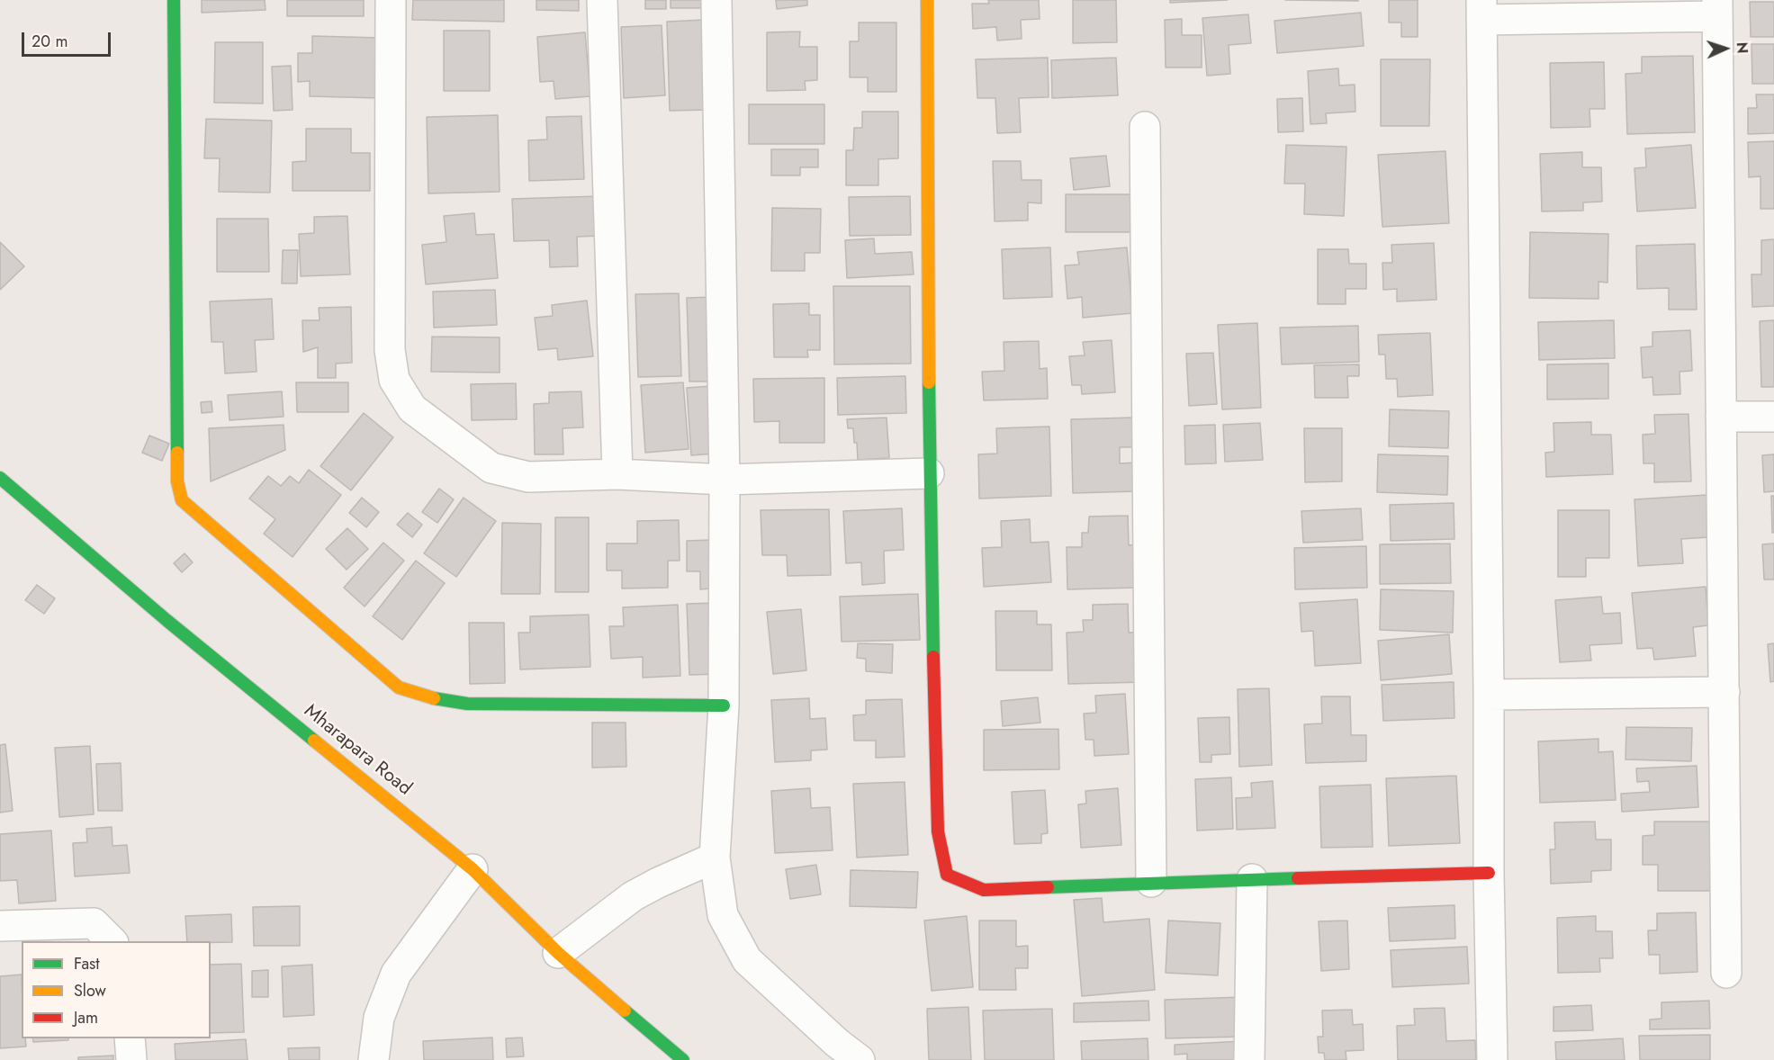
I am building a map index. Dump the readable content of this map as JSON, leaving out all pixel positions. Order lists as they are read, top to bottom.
{
  "streets": {
    "street": ["Mharapara Road"]
  },
  "legend": ["Fast", "Slow", "Jam"],
  "scale_bar": "20 m",
  "north": "right"
}
